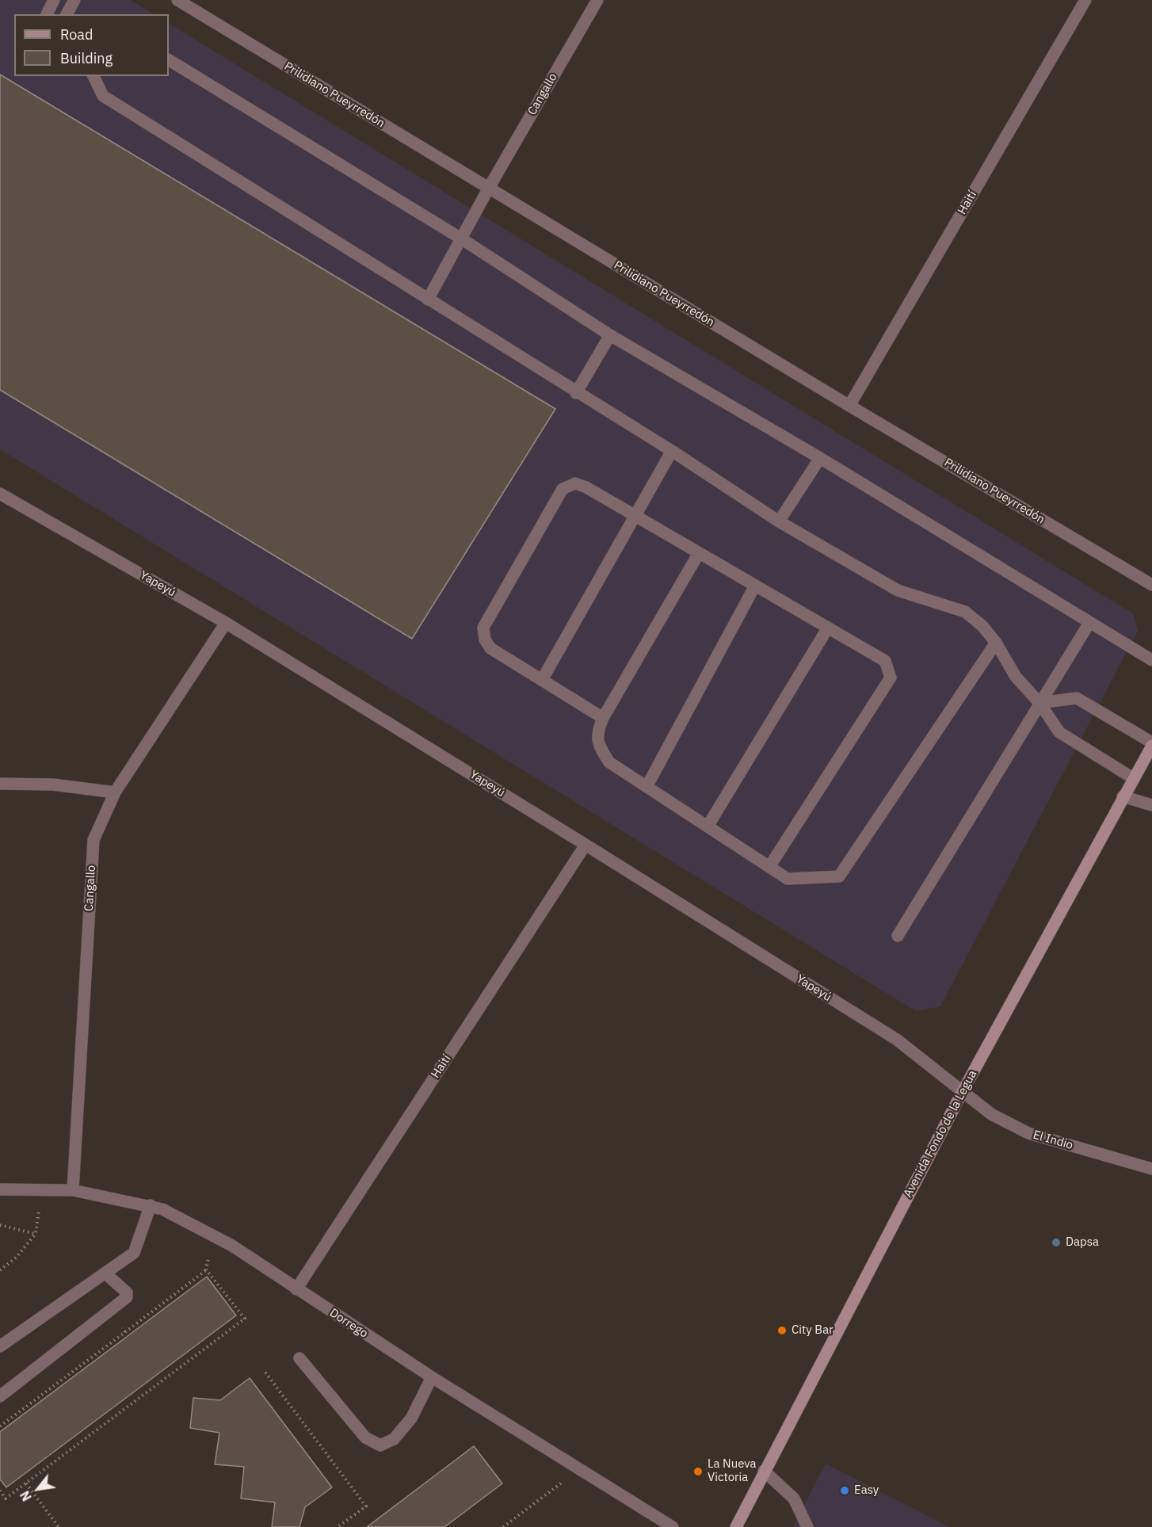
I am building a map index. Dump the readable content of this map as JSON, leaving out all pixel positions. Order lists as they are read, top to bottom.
{
  "streets": {
    "main road": ["Avenida Fondo de la Legua"],
    "street": [
      "Cangallo",
      "Prilidiano Pueyrredón",
      "Haití",
      "Yapeyú",
      "El Indio",
      "Dorrego"
    ]
  },
  "crossings": [
    ["Cangallo", "Prilidiano Pueyrredón"],
    ["Cangallo", "Yapeyú"],
    ["Cangallo", "Dorrego"],
    ["Prilidiano Pueyrredón", "Haití"],
    ["Haití", "Yapeyú"],
    ["Haití", "Dorrego"],
    ["Yapeyú", "Avenida Fondo de la Legua"],
    ["Yapeyú", "El Indio"],
    ["Avenida Fondo de la Legua", "El Indio"]
  ],
  "places": [
    "Dapsa",
    "City Bar",
    "La Nueva Victoria",
    "Easy"
  ],
  "legend": ["Road", "Building"],
  "north": "bottom left"
}
